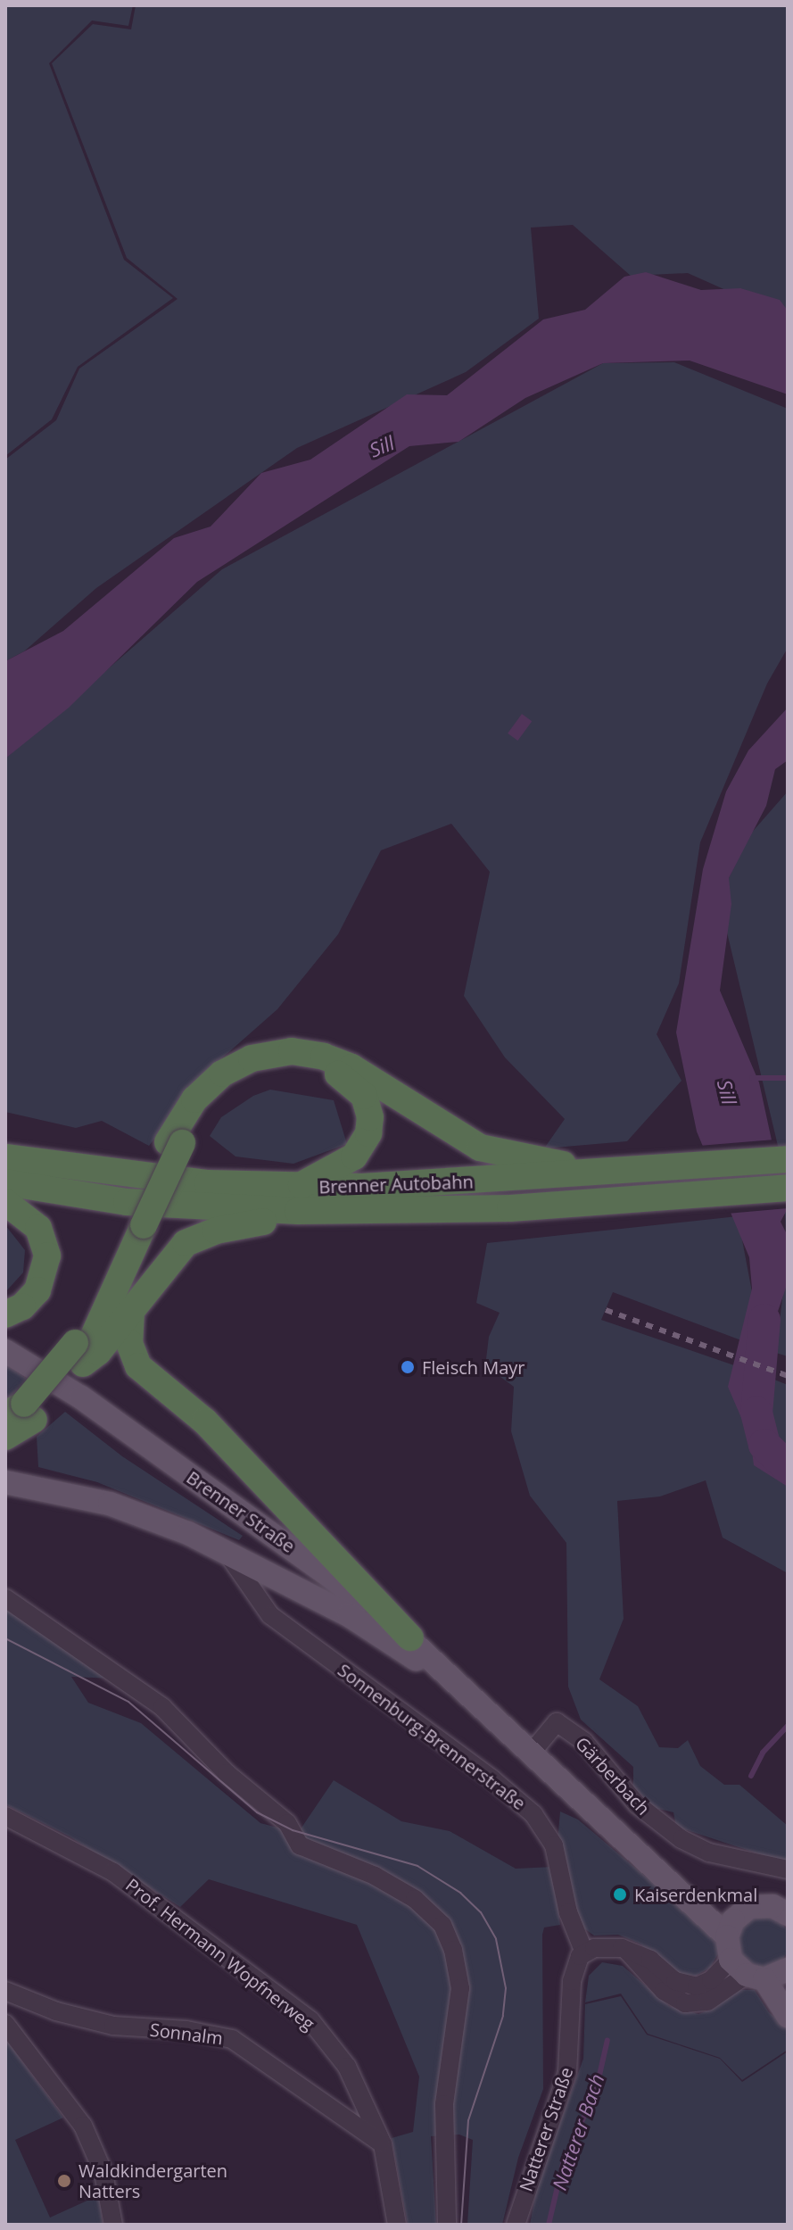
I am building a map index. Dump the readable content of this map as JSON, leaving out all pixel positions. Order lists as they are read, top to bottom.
{
  "streets": {
    "highway": ["Brenner Autobahn"],
    "main road": ["Brenner Straße"],
    "street": [
      "Sonnenburg-Brennerstraße",
      "Gärberbach",
      "Prof. Hermann Wopfnerweg",
      "Sonnalm",
      "Natterer Straße"
    ]
  },
  "crossings": [
    ["Brenner Straße", "Sonnenburg-Brennerstraße"],
    ["Brenner Straße", "Gärberbach"],
    ["Sonnenburg-Brennerstraße", "Natterer Straße"],
    ["Prof. Hermann Wopfnerweg", "Sonnalm"]
  ],
  "water": ["Sill", "Natterer Bach"],
  "places": ["Fleisch Mayr", "Kaiserdenkmal", "Waldkindergarten Natters"]
}
